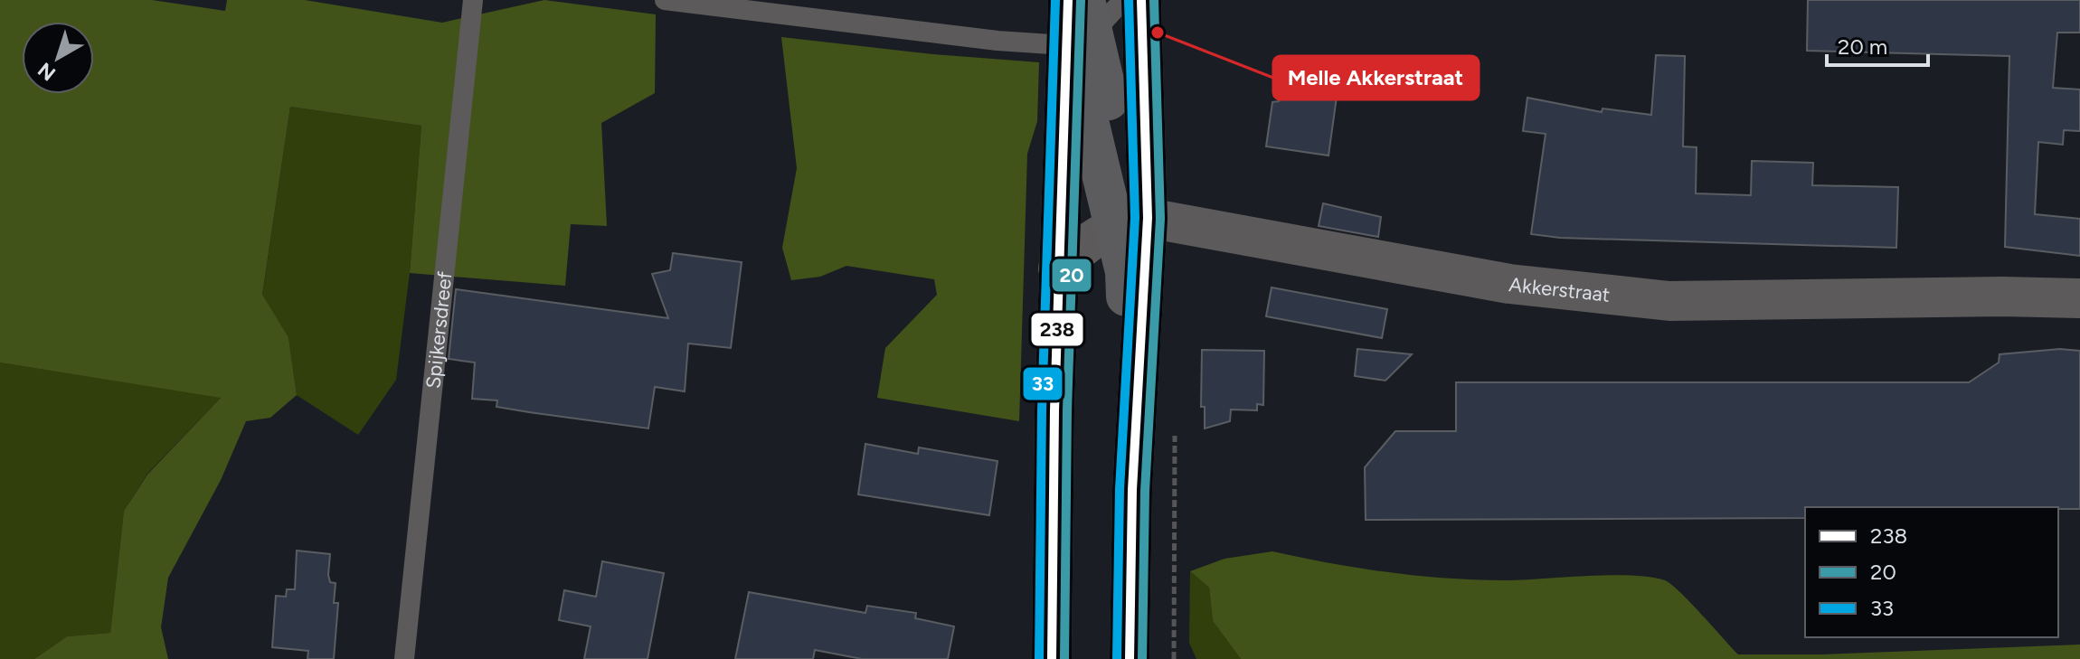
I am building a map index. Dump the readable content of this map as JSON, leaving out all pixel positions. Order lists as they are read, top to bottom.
{
  "streets": {
    "street": ["Akkerstraat"],
    "lane": ["Spijkersdreef"]
  },
  "places": ["Melle Akkerstraat"],
  "lines": ["transit line 238", "transit line 20", "transit line 33"],
  "legend": ["238", "20", "33"],
  "scale_bar": "20 m",
  "north": "bottom left"
}
